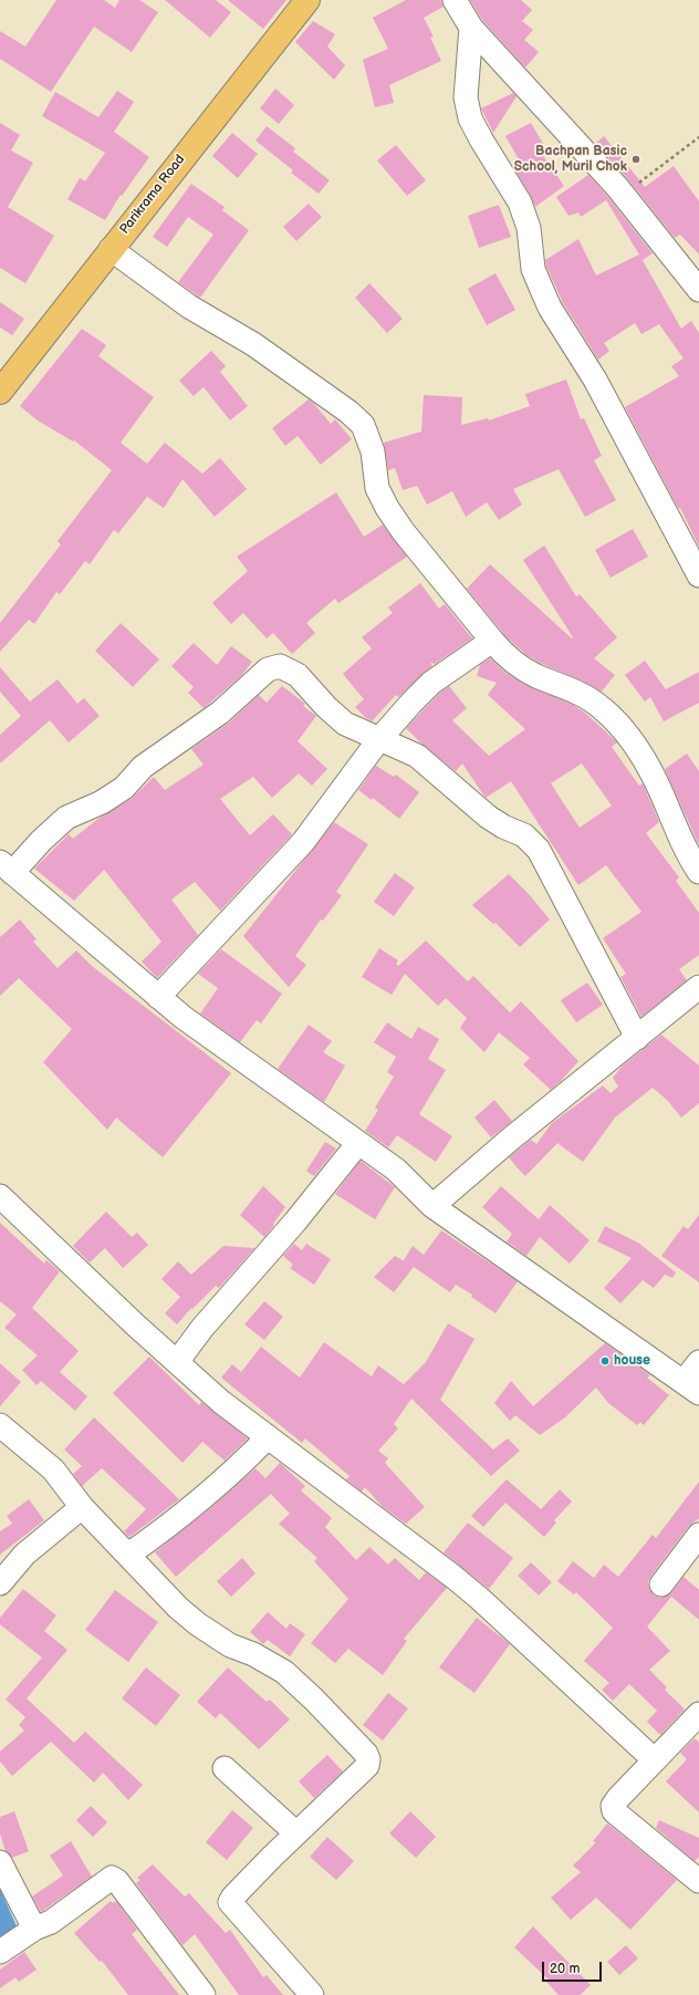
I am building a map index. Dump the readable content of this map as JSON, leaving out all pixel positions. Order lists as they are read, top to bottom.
{
  "streets": {
    "main road": ["Parikrama Road"]
  },
  "places": ["Bachpan Basic School, Muril Chok", "house"],
  "scale_bar": "20 m"
}
